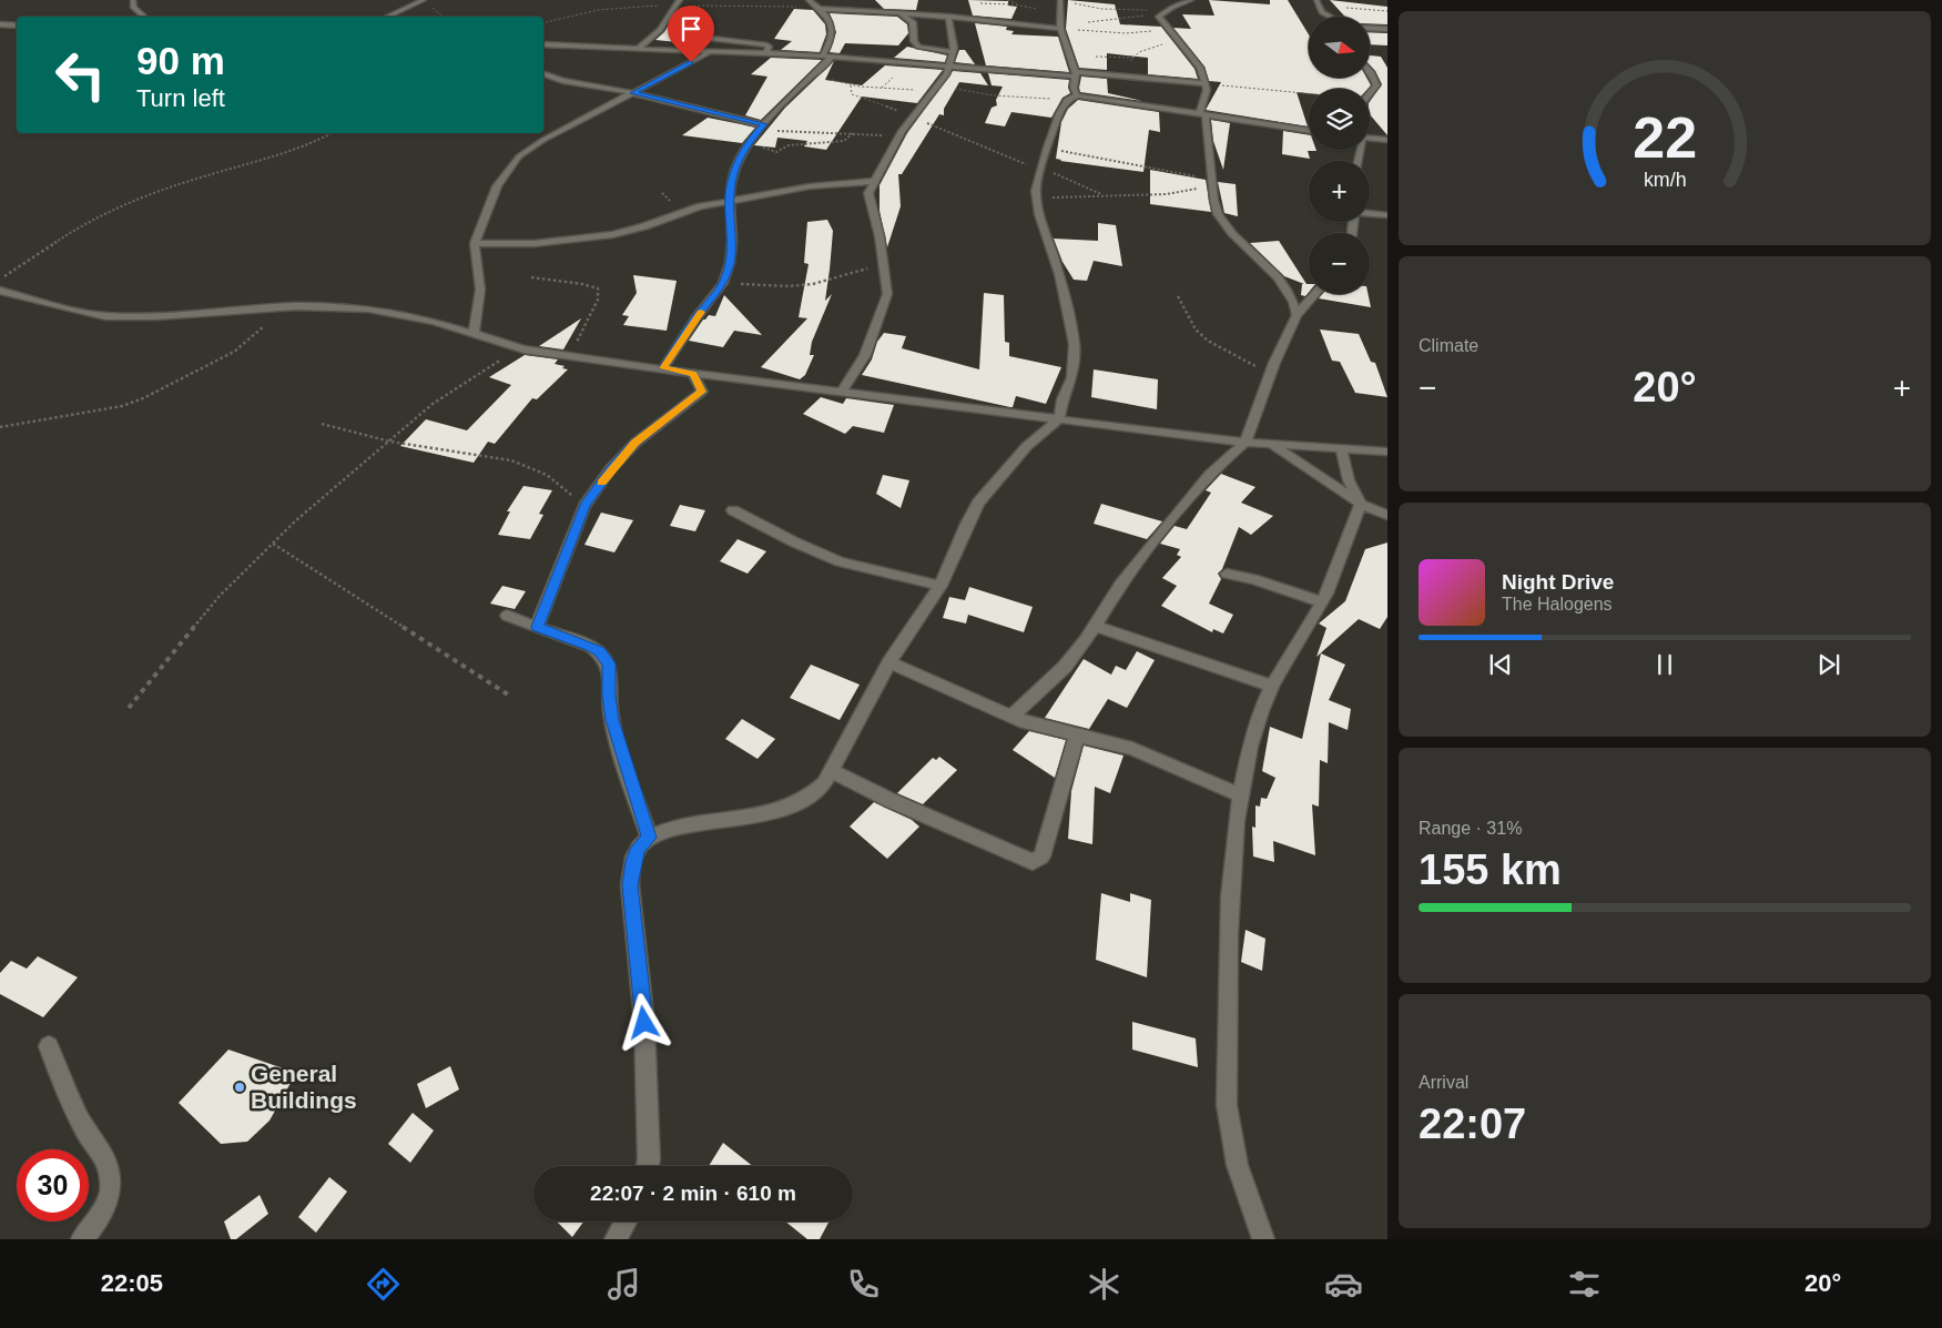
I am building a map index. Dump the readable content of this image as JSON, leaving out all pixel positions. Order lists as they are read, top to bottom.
{
  "places": ["General Buildings"],
  "north": "right",
  "page": {
    "map_buttons": ["+", "−"],
    "turn": ["90 m", "Turn left"],
    "tile": [
      "Climate",
      ["Range · 31%", "155 km"],
      ["Arrival", "22:07"]
    ],
    "heat": ["−", "20°", "+"],
    "song": ["Night Drive", "The Halogens"],
    "limit": "30",
    "trip": "22:07 · 2 min · 610 m",
    "tabs": ["22:05", "20°"],
    "gauge": ["22", "km/h"]
  }
}
